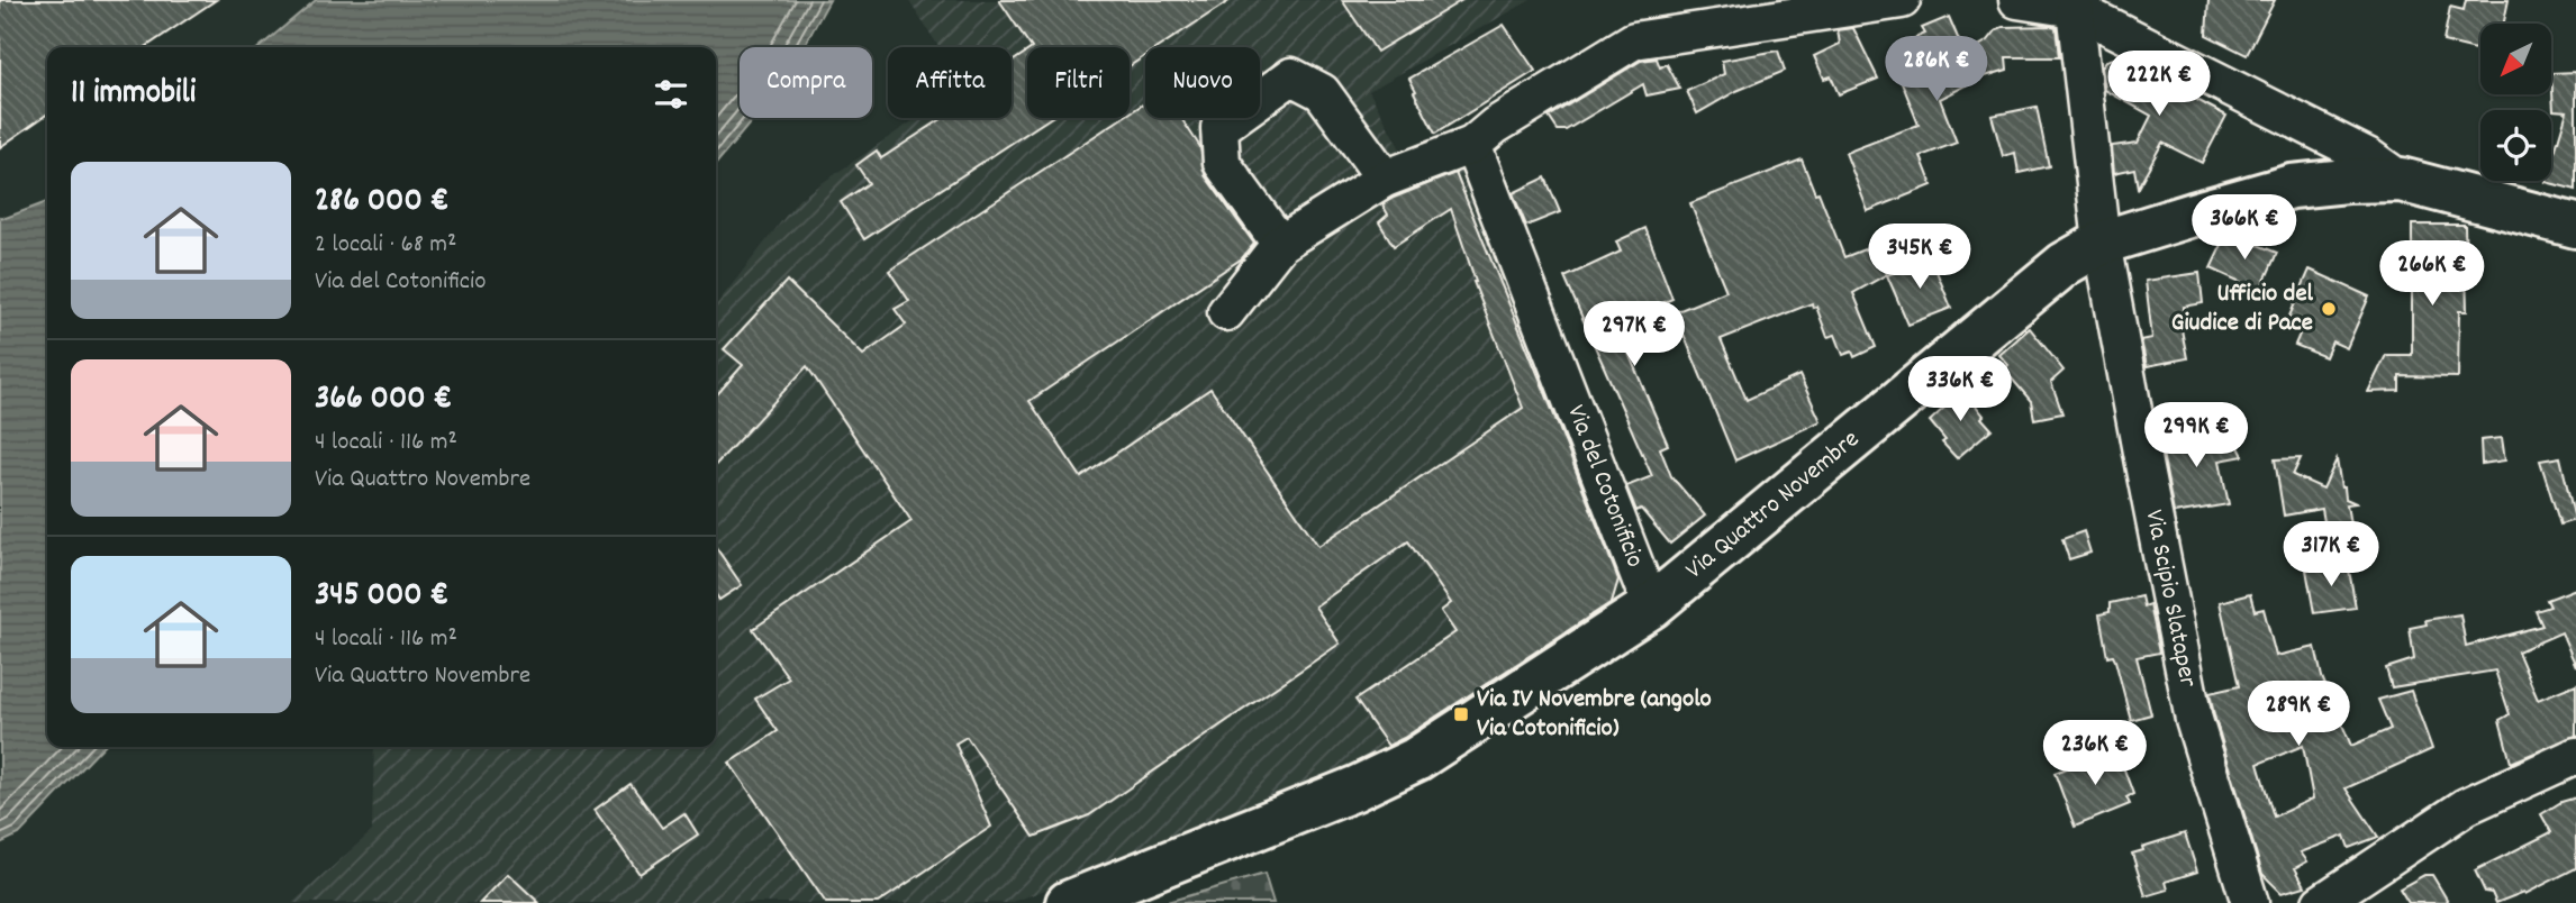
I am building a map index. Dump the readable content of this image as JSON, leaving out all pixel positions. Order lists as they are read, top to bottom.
{
  "streets": {
    "main road": ["Via Quattro Novembre"],
    "street": ["Via del Cotonificio", "Via Scipio Slataper"]
  },
  "crossings": [
    ["Via del Cotonificio", "Via Quattro Novembre"],
    ["Via Quattro Novembre", "Via Scipio Slataper"]
  ],
  "places": {
    "other": ["Ufficio del Giudice di Pace"],
    "transit": ["Via IV Novembre (angolo Via Cotonificio)"]
  },
  "north": "bottom left",
  "page": {
    "price": [
      "286K €",
      "222K €",
      "366K €",
      "345K €",
      "266K €",
      "297K €",
      "336K €",
      "299K €",
      "317K €",
      "289K €",
      "236K €"
    ],
    "chip": [
      "Compra",
      "Affitta",
      "Filtri",
      "Nuovo"
    ],
    "heading": "11 immobili",
    "list": [
      {
        "name": "286 000 €",
        "note": "2 locali · 68 m² · Via del Cotonificio"
      },
      {
        "name": "366 000 €",
        "note": "4 locali · 116 m² · Via Quattro Novembre"
      },
      {
        "name": "345 000 €",
        "note": "4 locali · 116 m² · Via Quattro Novembre"
      }
    ]
  }
}
